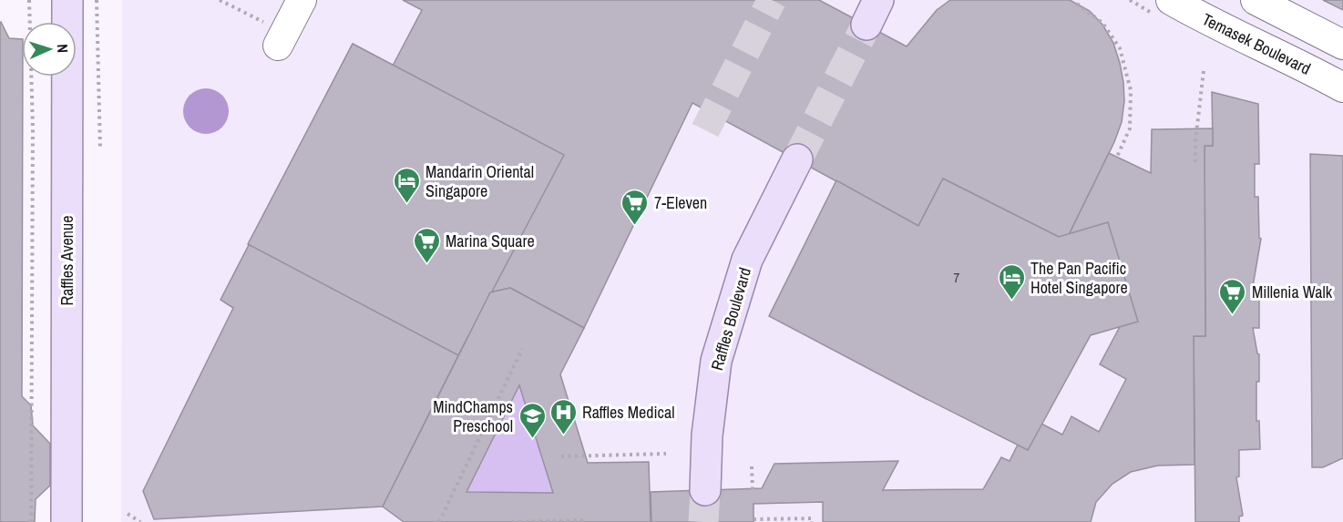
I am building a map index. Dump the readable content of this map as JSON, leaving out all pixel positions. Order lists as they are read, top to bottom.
{
  "streets": {
    "main road": ["Raffles Avenue", "Raffles Boulevard"],
    "street": ["Temasek Boulevard"]
  },
  "places": {
    "hotel": ["Mandarin Oriental Singapore", "The Pan Pacific Hotel Singapore"],
    "supermarket": ["7-Eleven", "Marina Square", "Millenia Walk"],
    "hospital": ["Raffles Medical"],
    "school or university": ["MindChamps Preschool"]
  },
  "house_numbers": ["7"],
  "north": "right"
}
